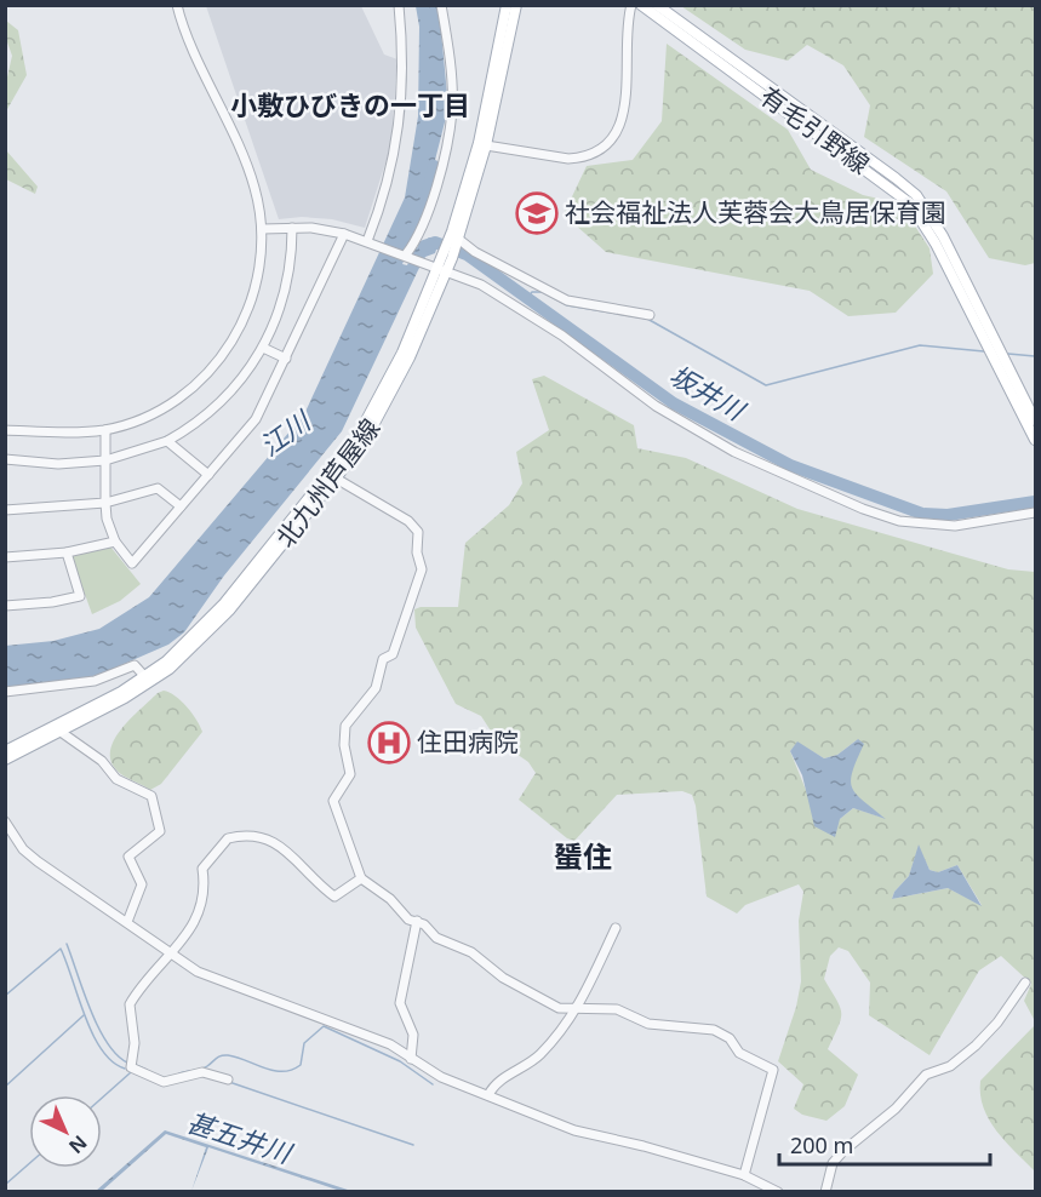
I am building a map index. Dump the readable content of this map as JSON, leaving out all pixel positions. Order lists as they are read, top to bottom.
{
  "streets": {
    "main road": ["有毛引野線", "北九州芦屋線"]
  },
  "districts": ["小敷ひびきの一丁目", "蜑住"],
  "water": ["坂井川", "江川", "甚五井川"],
  "places": {
    "school or university": ["社会福祉法人芙蓉会大鳥居保育園"],
    "hospital": ["住田病院"]
  },
  "scale_bar": "200 m",
  "north": "bottom right"
}
